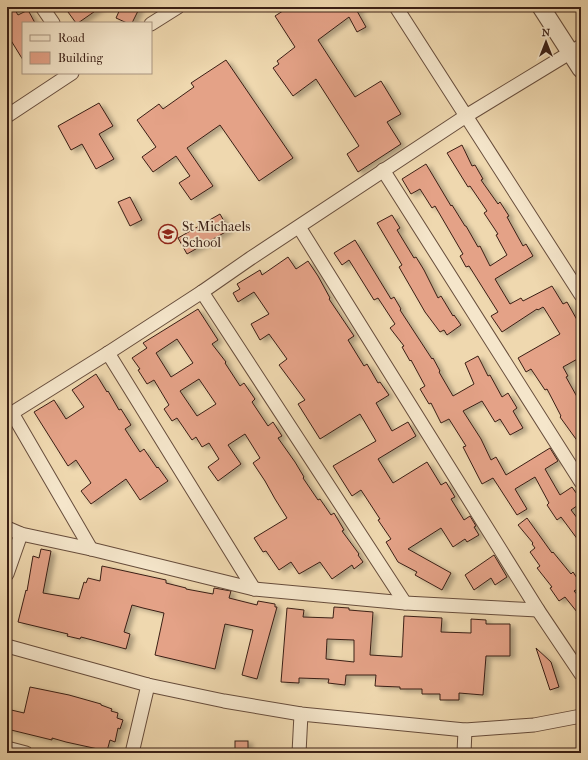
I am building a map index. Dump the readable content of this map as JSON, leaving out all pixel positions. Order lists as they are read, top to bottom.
{
  "places": {
    "school or university": ["St Michaels School"]
  },
  "legend": ["Road", "Building"],
  "north": "top"
}
